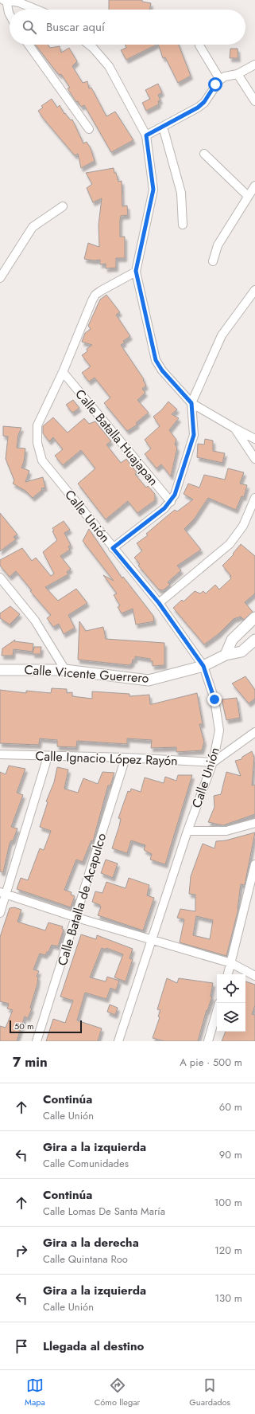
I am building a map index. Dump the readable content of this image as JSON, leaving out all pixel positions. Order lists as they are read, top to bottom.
{
  "streets": {
    "street": [
      "Calle Batalla Huajapan",
      "Calle Unión",
      "Calle Vicente Guerrero",
      "Calle Ignacio López Rayón",
      "Calle Batalla de Acapulco"
    ]
  },
  "crossings": [
    ["Calle Batalla Huajapan", "Calle Unión"],
    ["Calle Unión", "Calle Vicente Guerrero"],
    ["Calle Unión", "Calle Ignacio López Rayón"],
    ["Calle Ignacio López Rayón", "Calle Batalla de Acapulco"]
  ],
  "scale_bar": "50 m",
  "page": {
    "search": "Buscar aquí",
    "scale": "50 m",
    "heading": ["7 min", "A pie · 500 m"],
    "list": [
      ["Continúa", "Calle Unión", "60 m"],
      ["Gira a la izquierda", "Calle Comunidades", "90 m"],
      ["Continúa", "Calle Lomas De Santa María", "100 m"],
      ["Gira a la derecha", "Calle Quintana Roo", "120 m"],
      ["Gira a la izquierda", "Calle Unión", "130 m"],
      "Llegada al destino"
    ],
    "nav": ["Mapa", "Cómo llegar", "Guardados"]
  }
}
